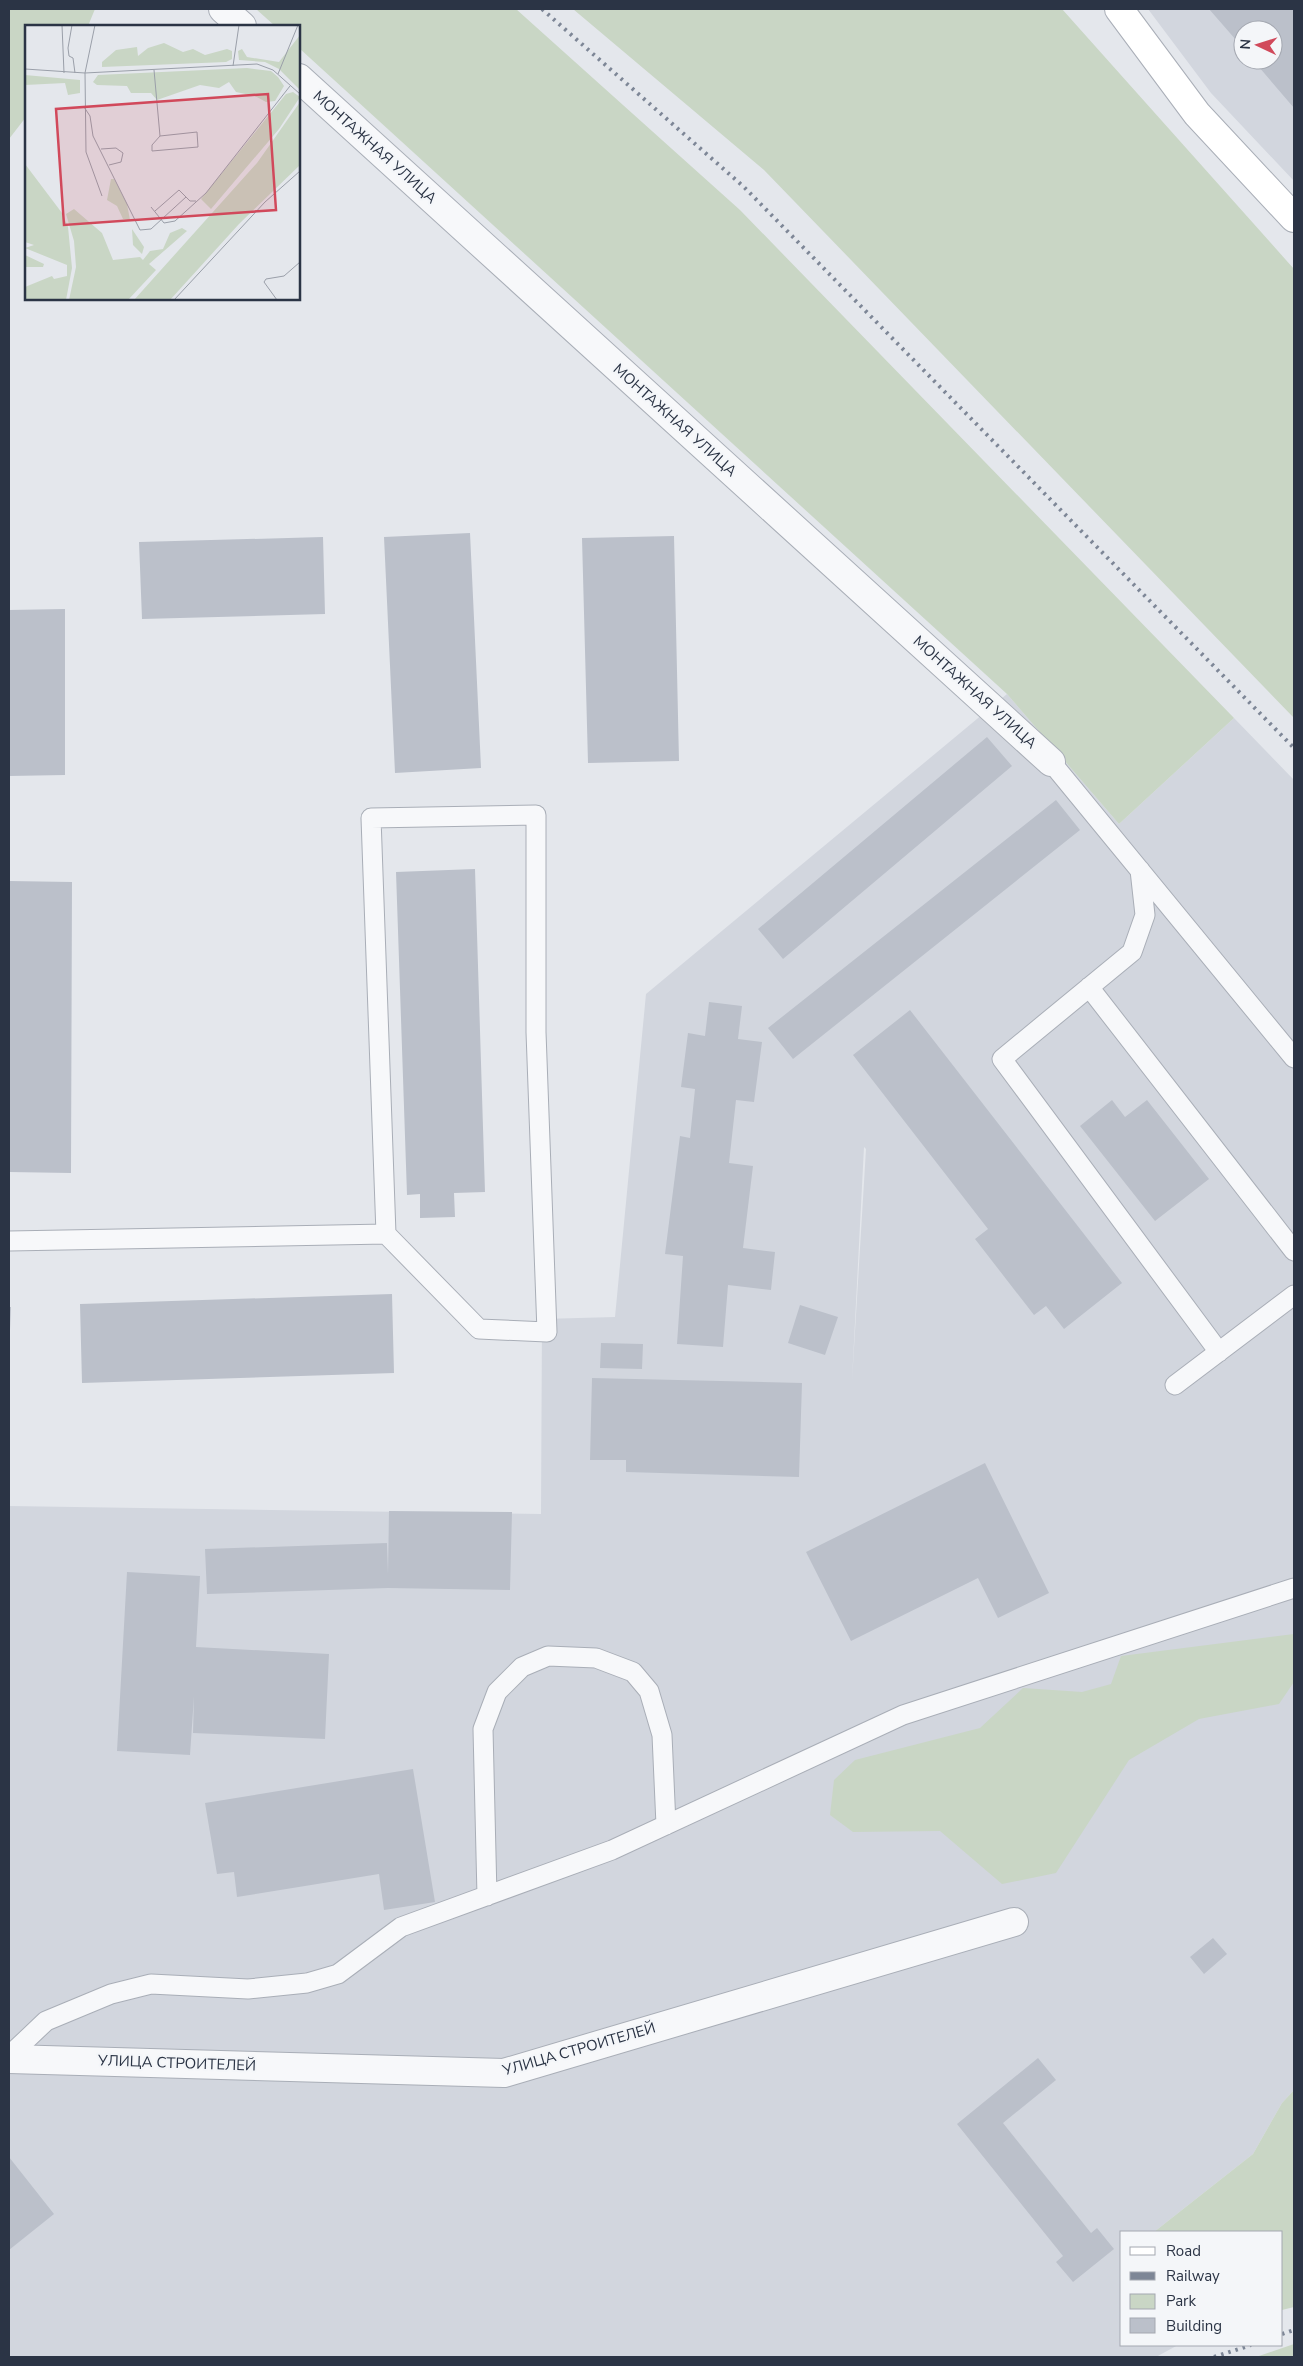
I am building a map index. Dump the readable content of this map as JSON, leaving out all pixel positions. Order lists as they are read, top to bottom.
{
  "streets": {
    "street": ["МОНТАЖНАЯ УЛИЦА", "УЛИЦА СТРОИТЕЛЕЙ"]
  },
  "legend": [
    "Road",
    "Railway",
    "Park",
    "Building"
  ],
  "north": "left"
}
